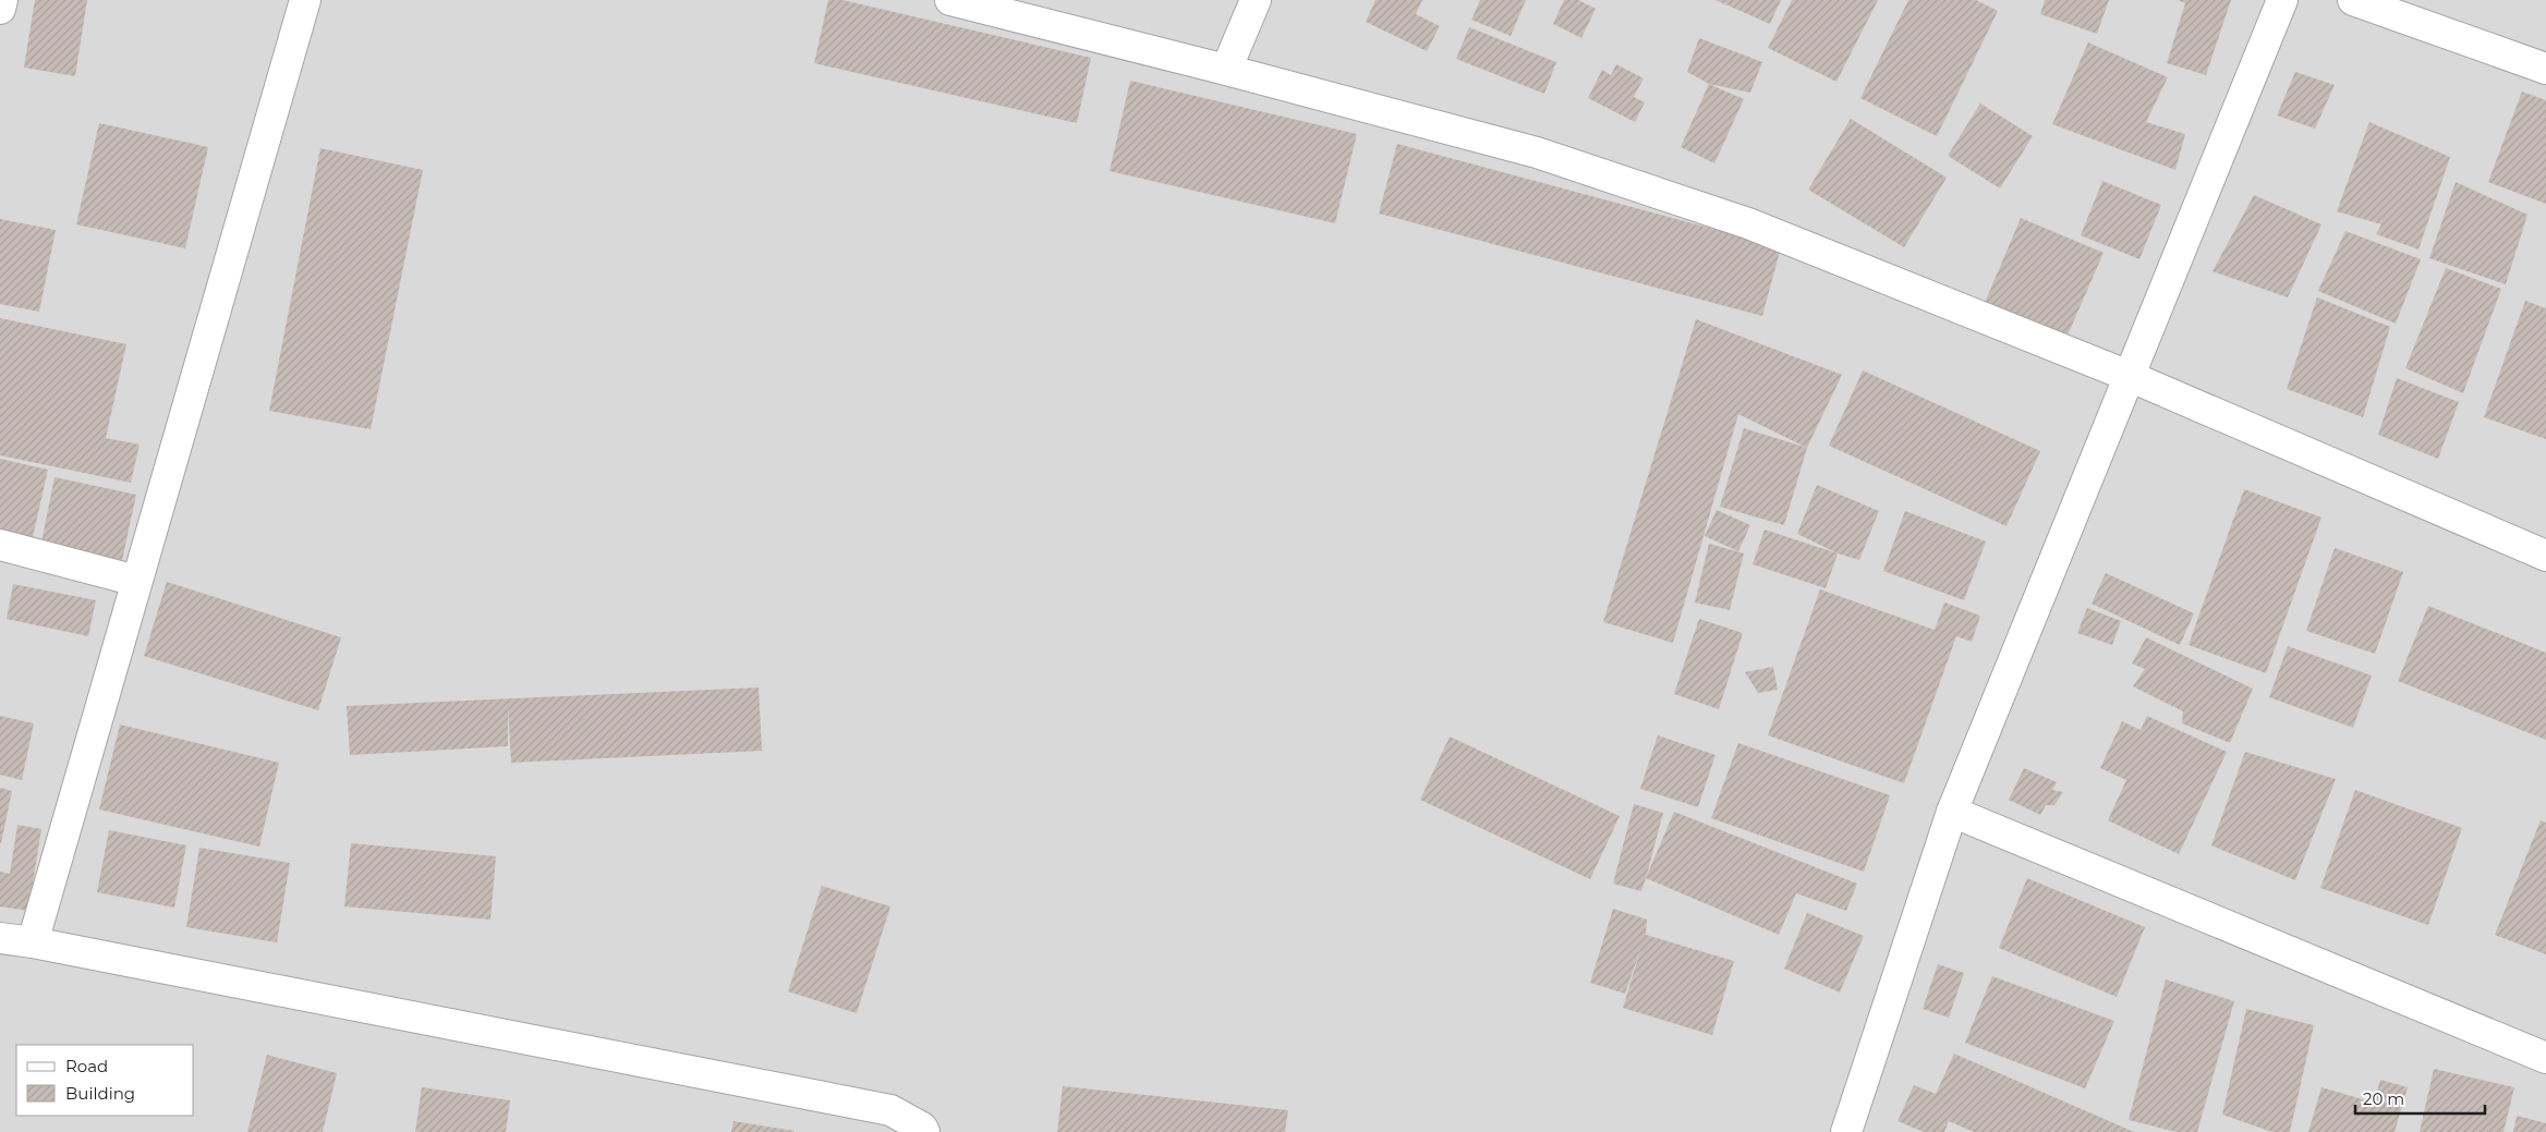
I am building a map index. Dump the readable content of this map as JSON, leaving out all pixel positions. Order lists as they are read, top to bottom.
{
  "legend": ["Road", "Building"],
  "scale_bar": "20 m"
}
